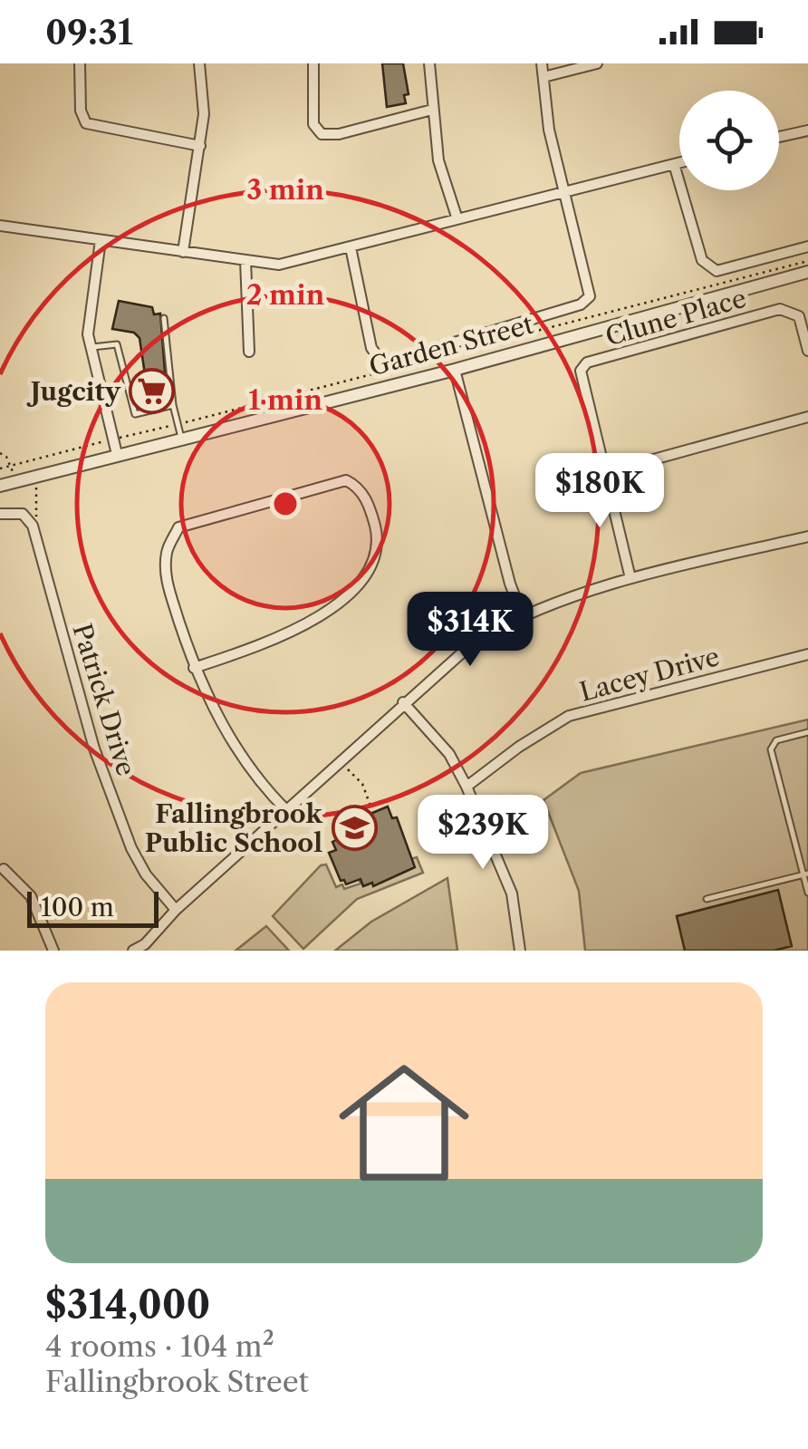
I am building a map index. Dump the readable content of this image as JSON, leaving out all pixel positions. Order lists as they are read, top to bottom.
{
  "streets": {
    "street": [
      "Clune Place",
      "Garden Street",
      "Lacey Drive",
      "Patrick Drive"
    ]
  },
  "places": {
    "supermarket": ["Jugcity"],
    "school or university": ["Fallingbrook Public School"]
  },
  "scale_bar": "100 m",
  "page": {
    "status": "09:31",
    "price": ["$180K", "$314K", "$239K"],
    "scale": "100 m",
    "list": [
      {
        "name": "$314,000",
        "note": "4 rooms · 104 m² · Fallingbrook Street"
      }
    ]
  },
  "rings": ["3 min", "2 min", "1 min"]
}
